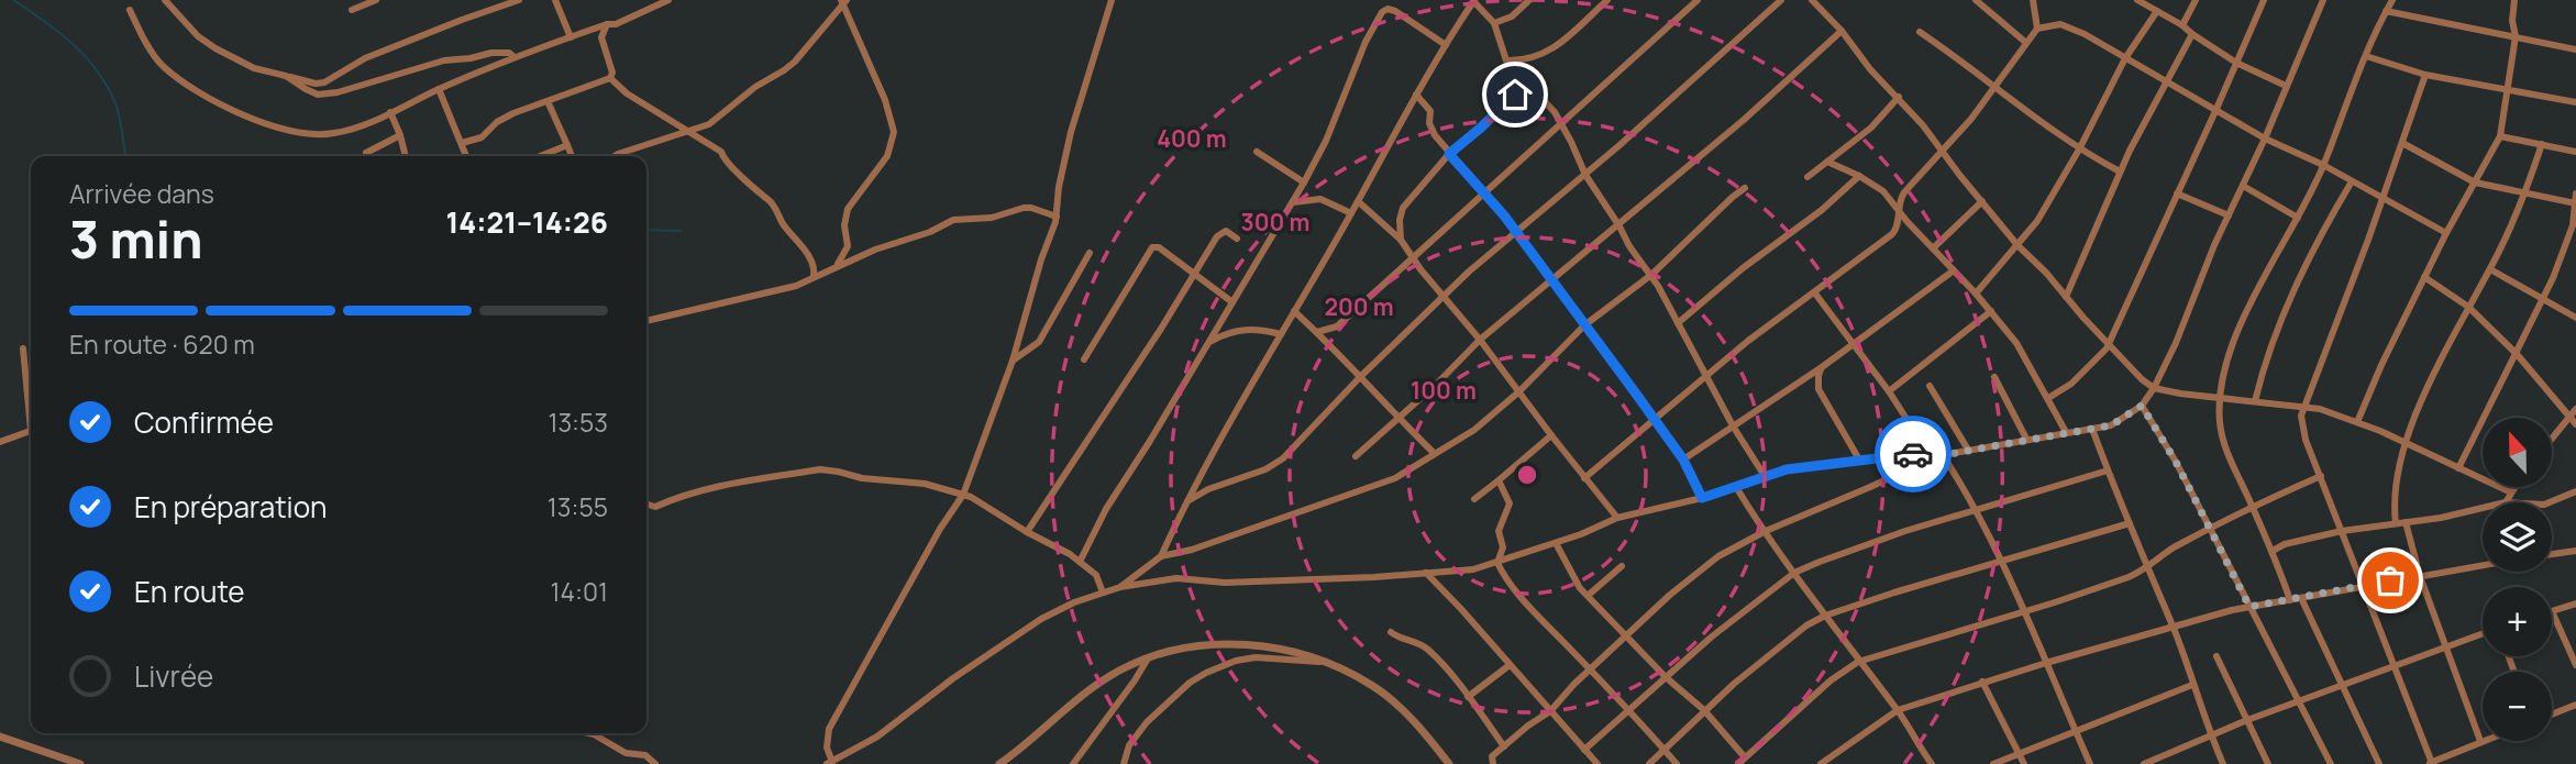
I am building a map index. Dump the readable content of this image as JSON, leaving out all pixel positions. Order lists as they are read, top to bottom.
{
  "north": "top",
  "page": {
    "heading": ["3 min", "Arrivée dans", "14:21–14:26"],
    "bar": "En route · 620 m",
    "list": [
      ["Confirmée", "13:53"],
      ["En préparation", "13:55"],
      ["En route", "14:01"],
      "Livrée"
    ],
    "map_buttons": ["+", "−"]
  },
  "rings": [
    "400 m",
    "300 m",
    "200 m",
    "100 m"
  ]
}
